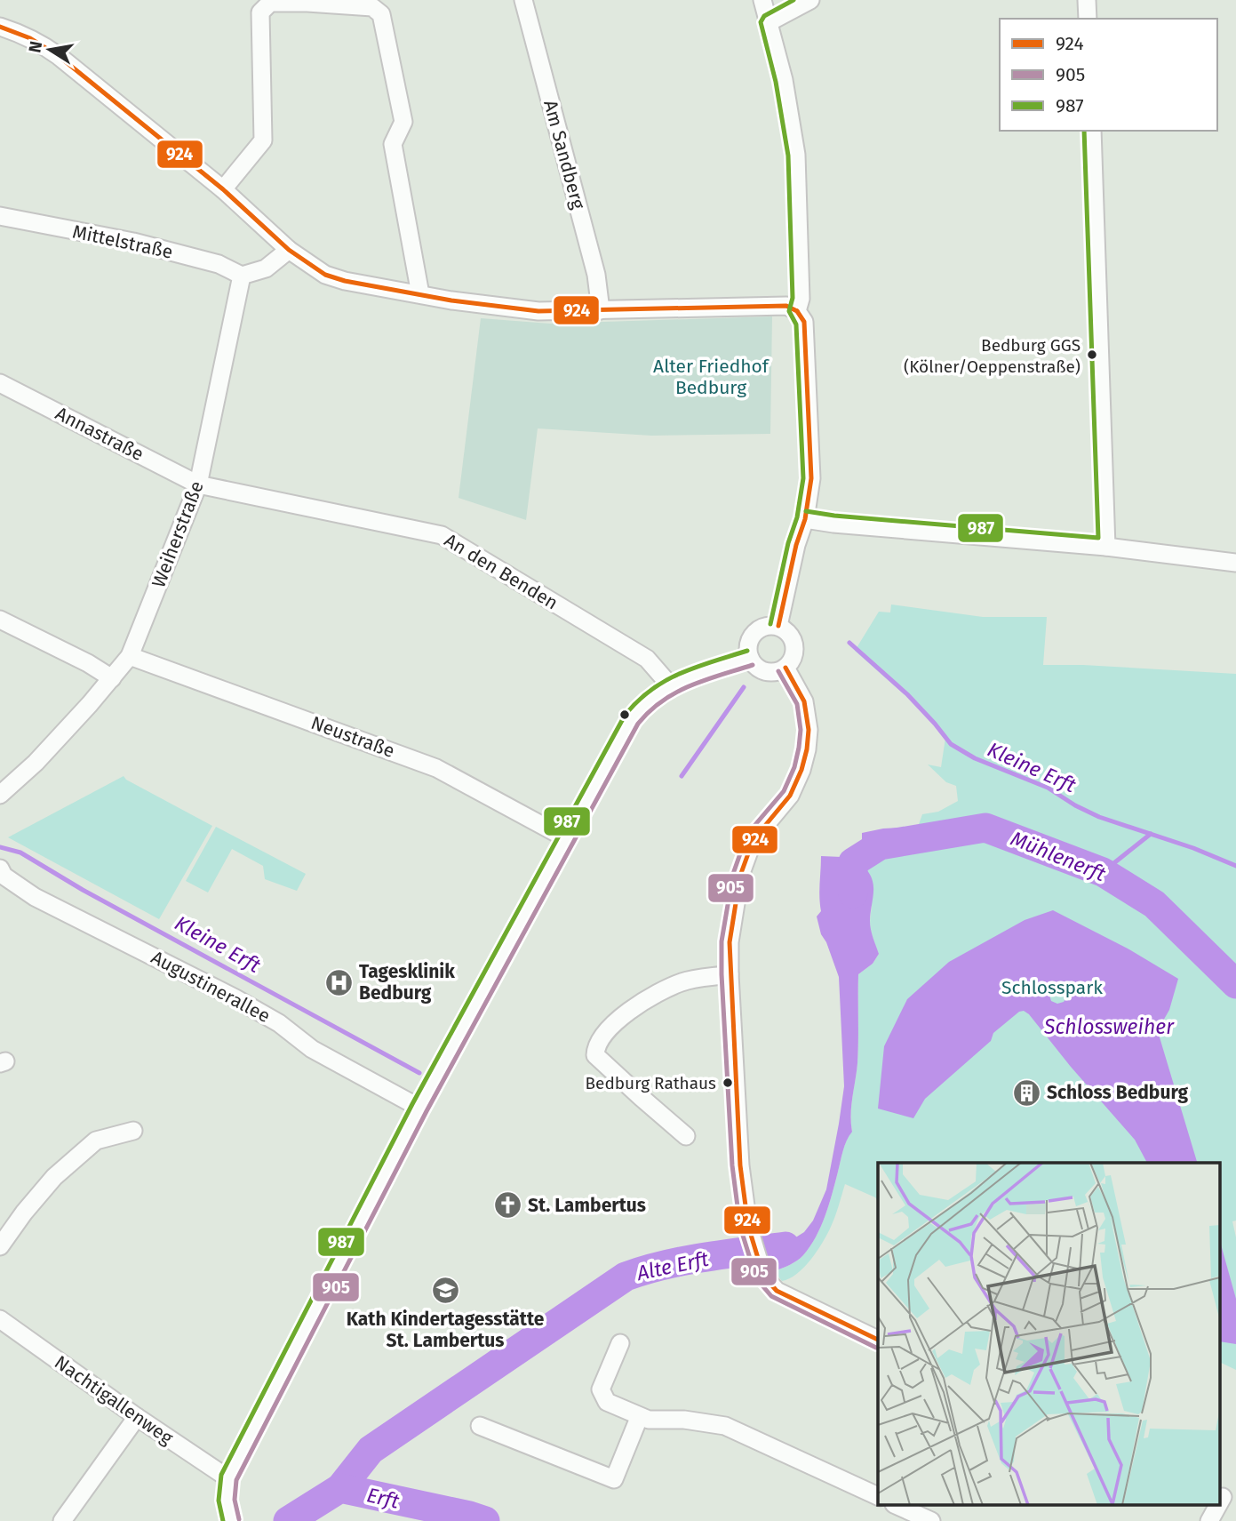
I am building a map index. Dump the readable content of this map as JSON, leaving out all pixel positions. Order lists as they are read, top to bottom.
{
  "streets": {
    "street": [
      "Am Sandberg",
      "Mittelstraße",
      "Annastraße",
      "Weiherstraße",
      "An den Benden",
      "Neustraße",
      "Augustinerallee",
      "Nachtigallenweg"
    ]
  },
  "crossings": [
    ["Mittelstraße", "Weiherstraße"],
    ["Annastraße", "Weiherstraße"],
    ["Annastraße", "An den Benden"],
    ["Weiherstraße", "An den Benden"],
    ["Weiherstraße", "Neustraße"]
  ],
  "water": [
    "Kleine Erft",
    "Mühlenerft",
    "Schlossweiher",
    "Alte Erft",
    "Erft"
  ],
  "parks": ["Alter Friedhof Bedburg", "Schlosspark"],
  "places": {
    "other": ["Bedburg GGS (Kölner/Oeppenstraße)", "Bedburg Rathaus"],
    "hospital": ["Tagesklinik Bedburg"],
    "building": ["Schloss Bedburg"],
    "church": ["St. Lambertus"],
    "school or university": ["Kath Kindertagesstätte St. Lambertus"]
  },
  "lines": ["transit line 987", "transit line 924", "transit line 905"],
  "legend": ["924", "905", "987"],
  "north": "left"
}
